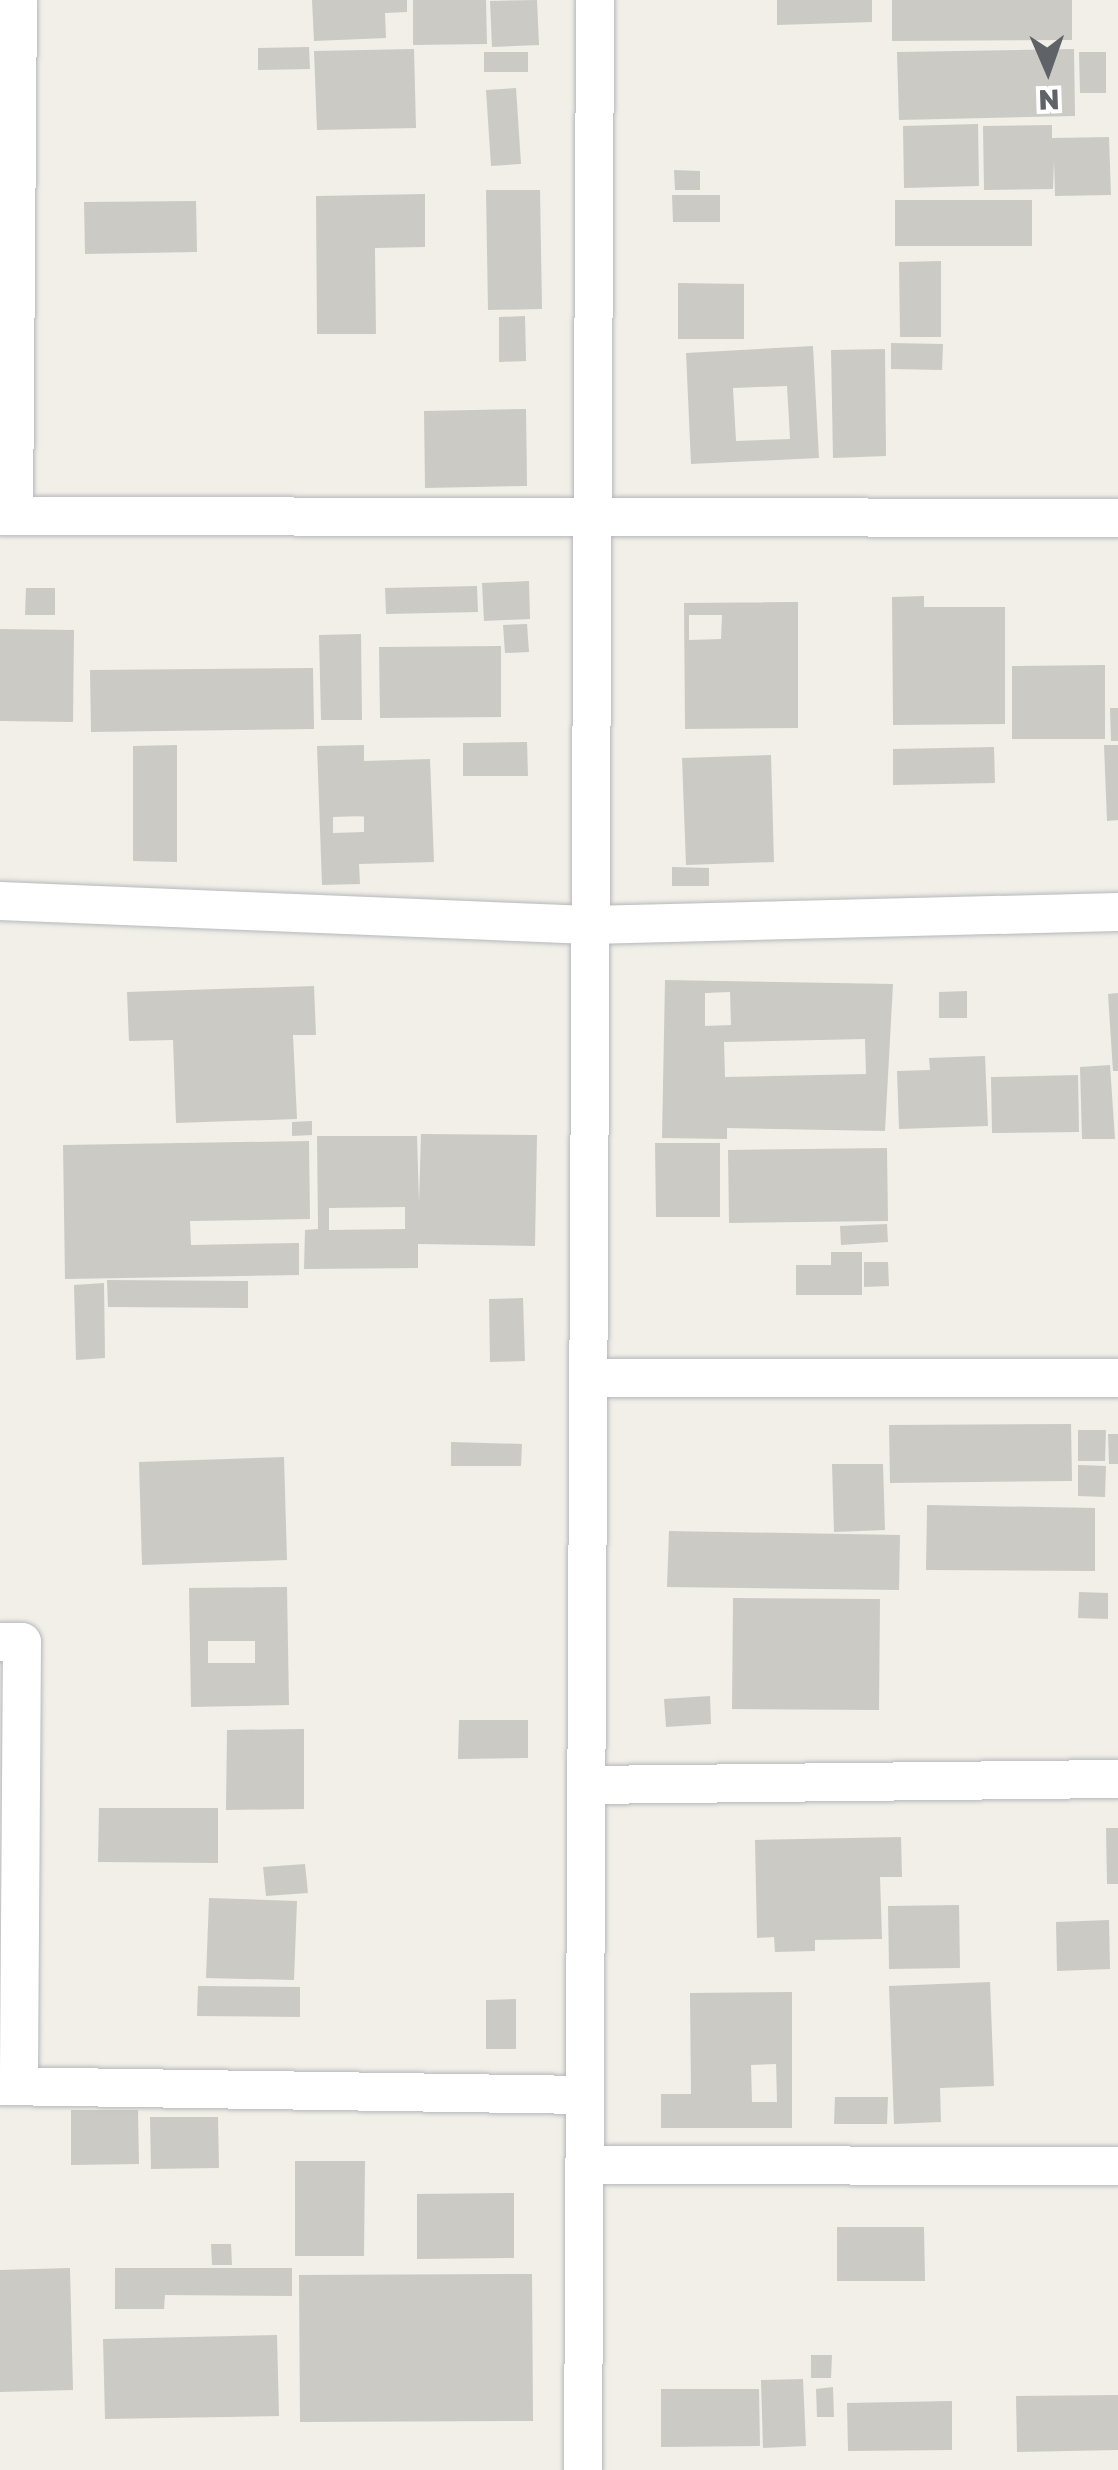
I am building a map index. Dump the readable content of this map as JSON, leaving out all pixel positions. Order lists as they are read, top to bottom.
{
  "north": "bottom"
}
